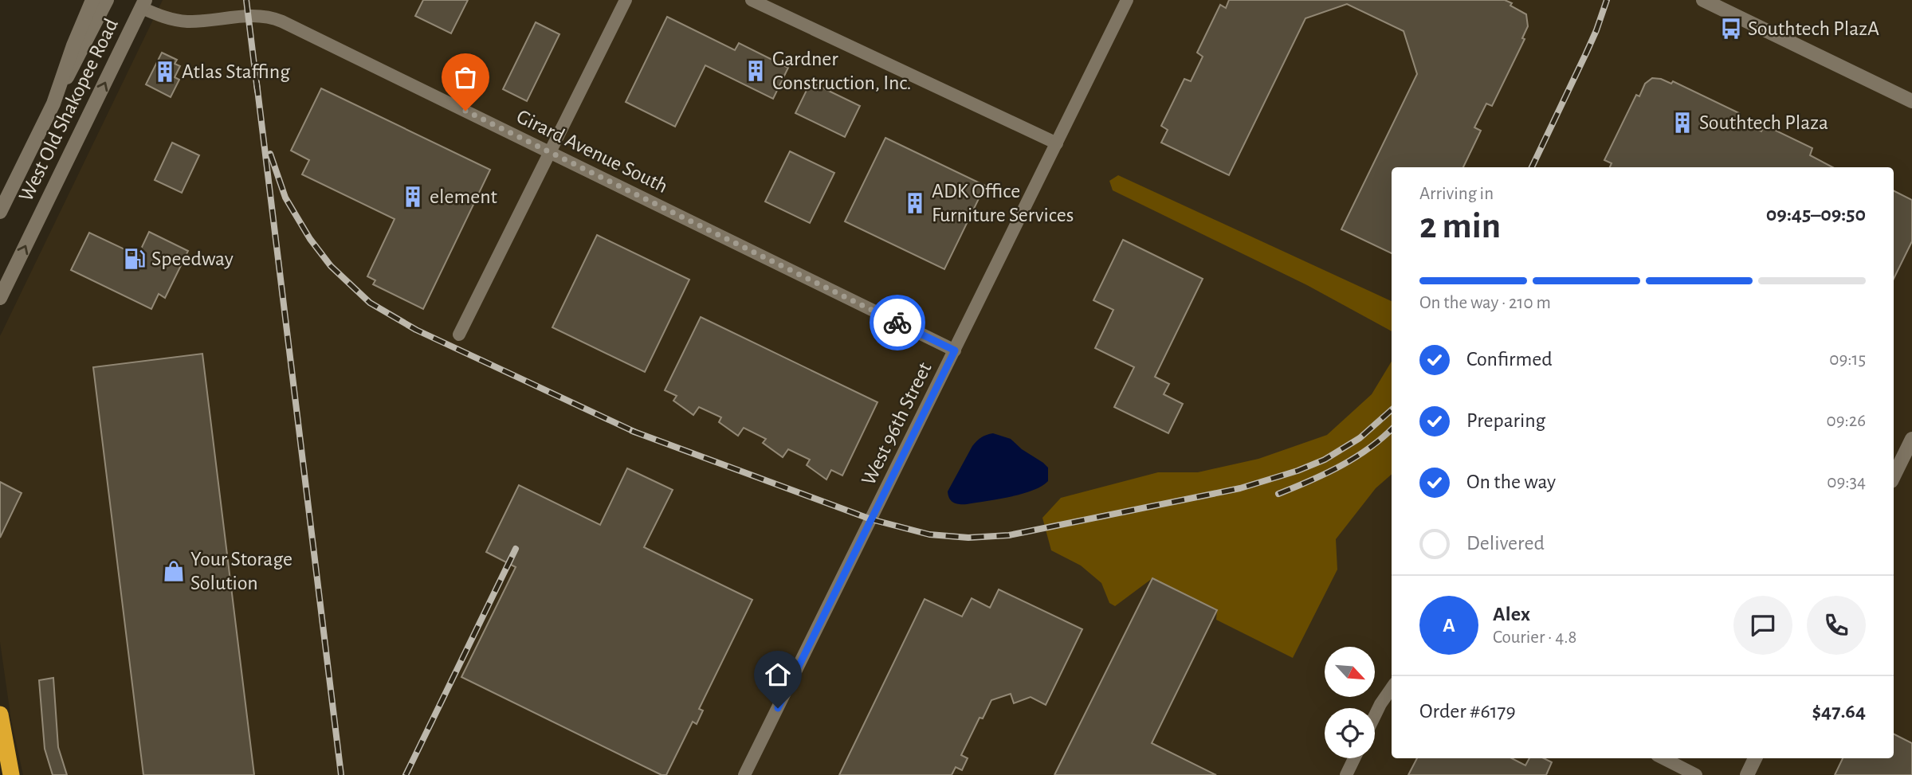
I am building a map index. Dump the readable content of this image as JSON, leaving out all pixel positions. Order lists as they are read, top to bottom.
{
  "streets": {
    "main road": ["West Old Shakopee Road"],
    "street": ["Girard Avenue South", "West 96th Street"]
  },
  "crossings": [
    ["West Old Shakopee Road", "Girard Avenue South"],
    ["Girard Avenue South", "West 96th Street"]
  ],
  "places": {
    "bus stop": ["Southtech PlazA"],
    "building": [
      "Gardner Construction, Inc.",
      "Atlas Staffing",
      "Southtech Plaza",
      "element",
      "ADK Office Furniture Services"
    ],
    "fuel station": ["Speedway"],
    "shop": ["Your Storage Solution"]
  },
  "north": "bottom right",
  "page": {
    "heading": ["2 min", "Arriving in", "09:45–09:50"],
    "panel": [
      "Alex",
      "Courier · 4.8",
      "Order #6179",
      "$47.64"
    ],
    "bar": "On the way · 210 m",
    "list": [
      ["Confirmed", "09:15"],
      ["Preparing", "09:26"],
      ["On the way", "09:34"],
      "Delivered"
    ],
    "round": "A"
  }
}
